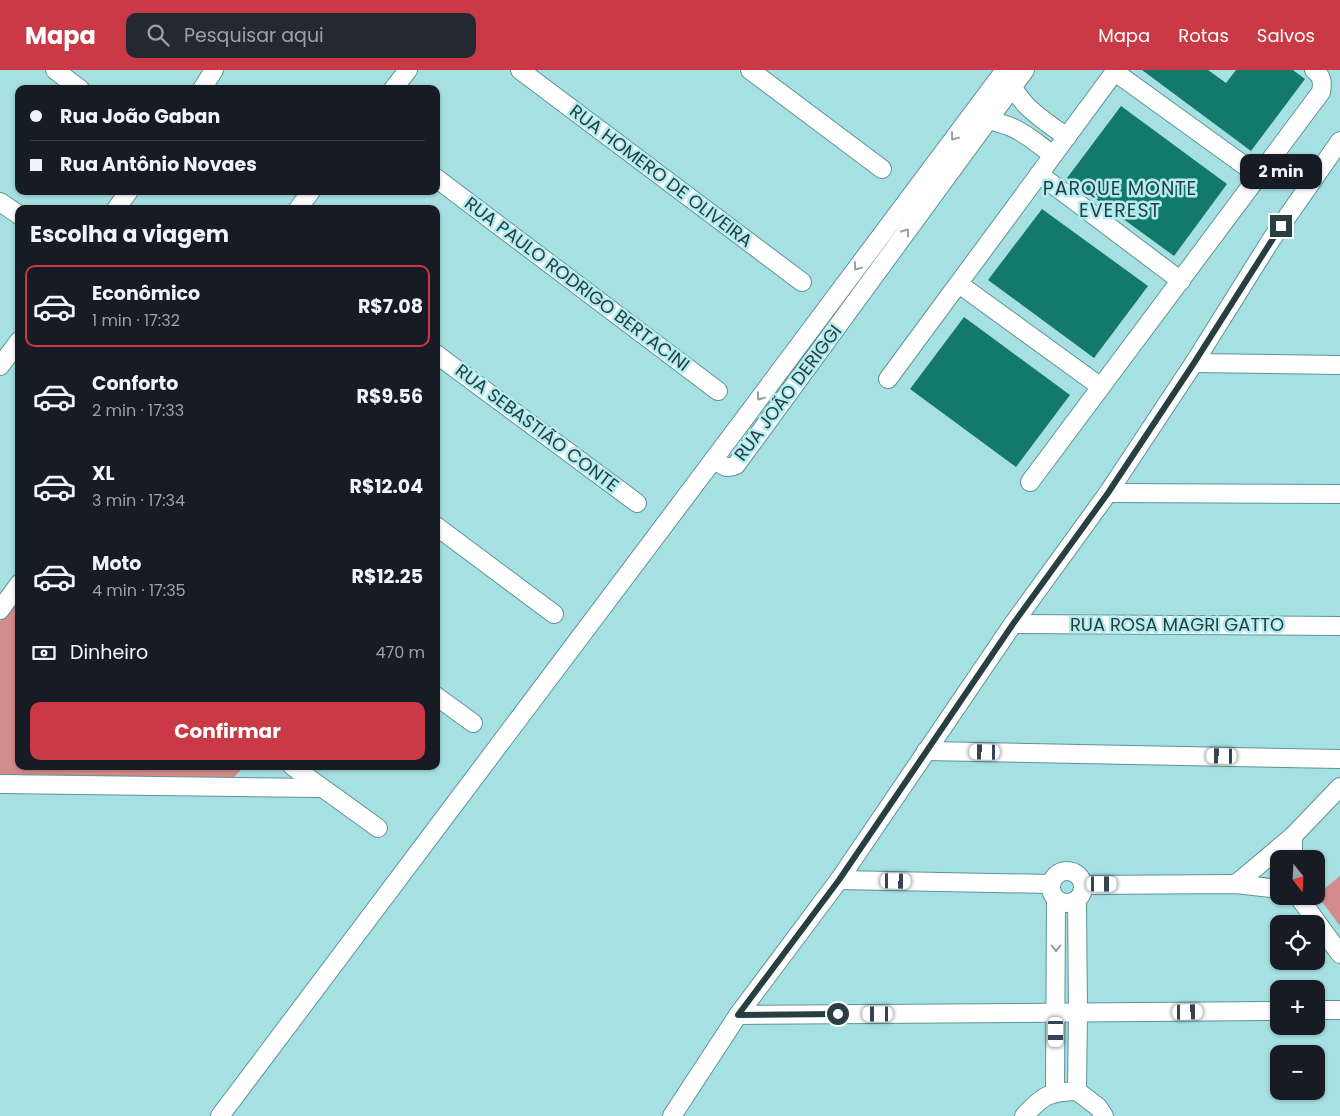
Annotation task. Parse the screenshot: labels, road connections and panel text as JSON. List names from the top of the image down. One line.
{"streets":{"street":["RUA HOMERO DE OLIVEIRA","RUA PAULO RODRIGO BERTACINI","RUA JOÃO DERIGGI","RUA SEBASTIÃO CONTE","RUA ROSA MAGRI GATTO"]},"districts":["PARQUE MONTE EVEREST"],"north":"bottom","page":{"header":"Mapa","search":"Pesquisar aqui","nav":["Mapa","Rotas","Salvos"],"banner":["Rua João Gaban","Rua Antônio Novaes"],"bubble":"2 min","heading":"Escolha a viagem","list":[{"name":"Econômico","note":"1 min · 17:32","value":"R$7.08"},{"name":"Conforto","note":"2 min · 17:33","value":"R$9.56"},{"name":"XL","note":"3 min · 17:34","value":"R$12.04"},{"name":"Moto","note":"4 min · 17:35","value":"R$12.25"}],"pay":["Dinheiro","470 m"],"buttons":"Confirmar","map_buttons":["+","−"]}}
